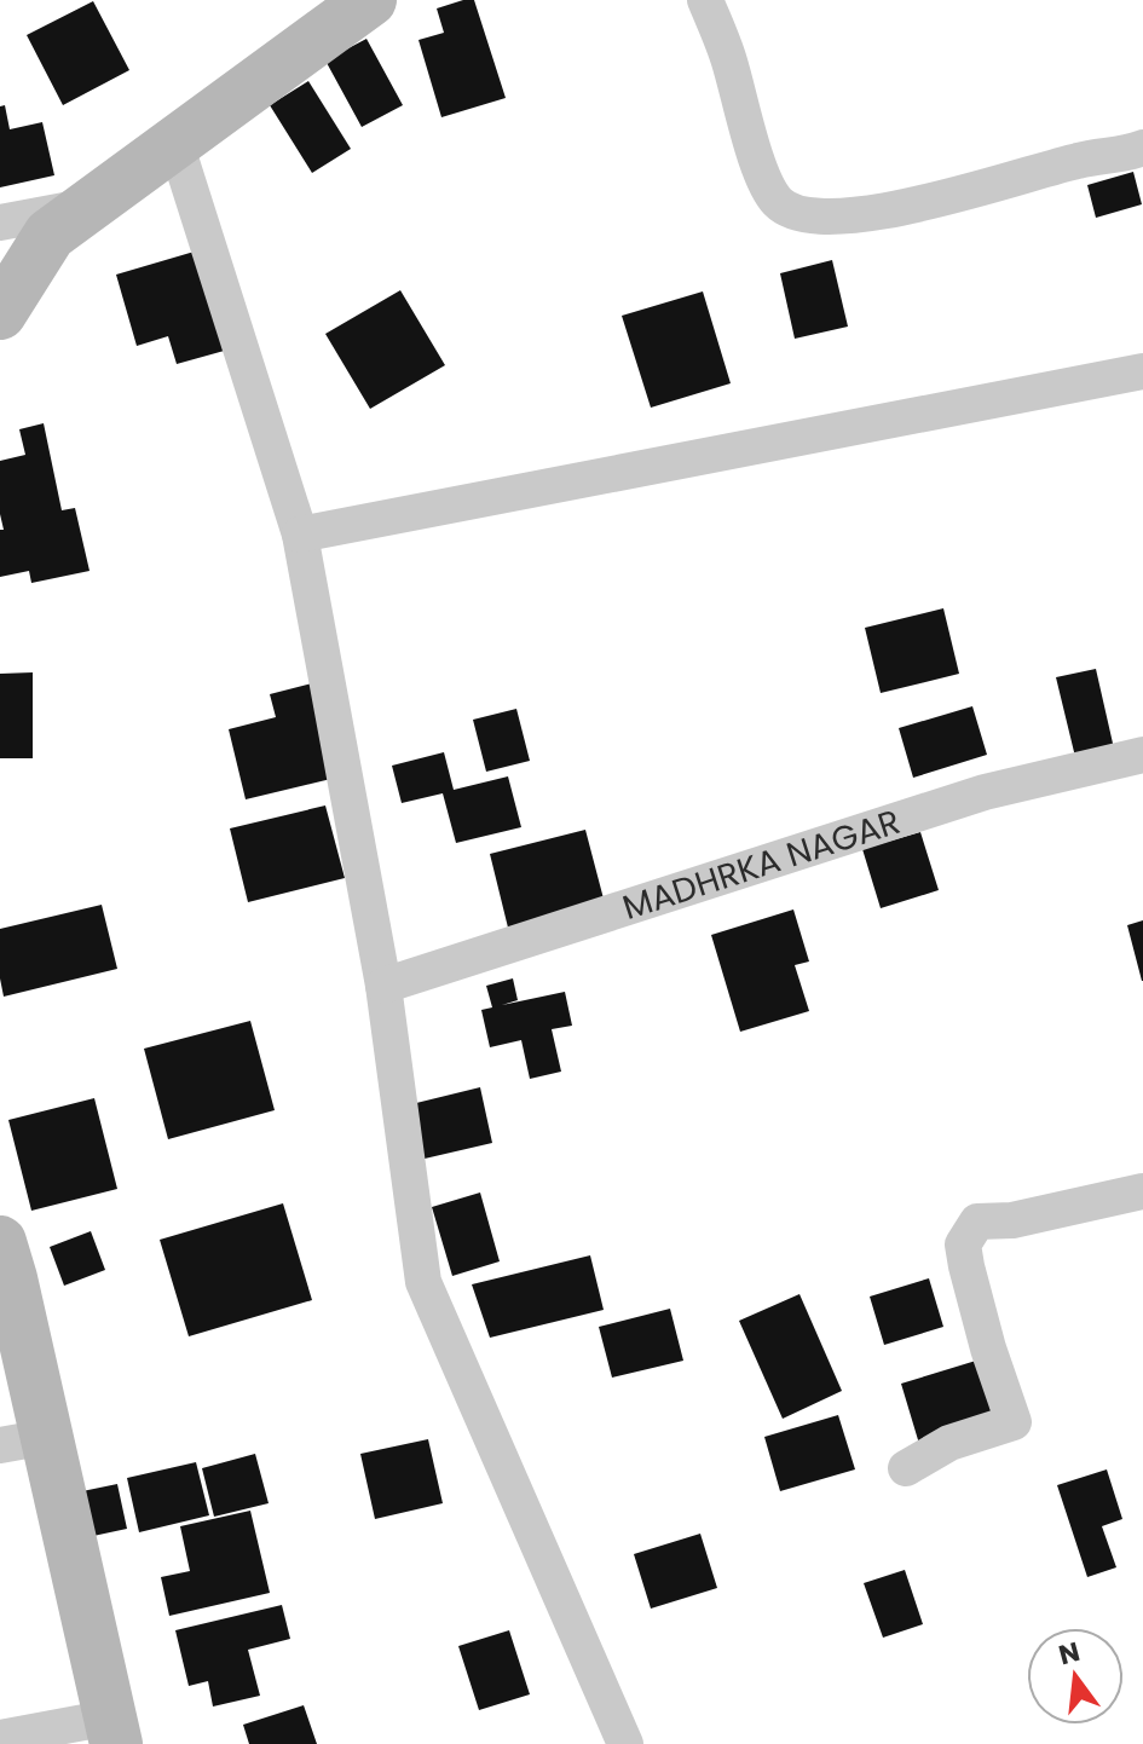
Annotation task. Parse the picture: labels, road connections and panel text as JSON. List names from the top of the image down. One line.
{"streets":{"street":["MADHRKA NAGAR"]},"north":"top"}
